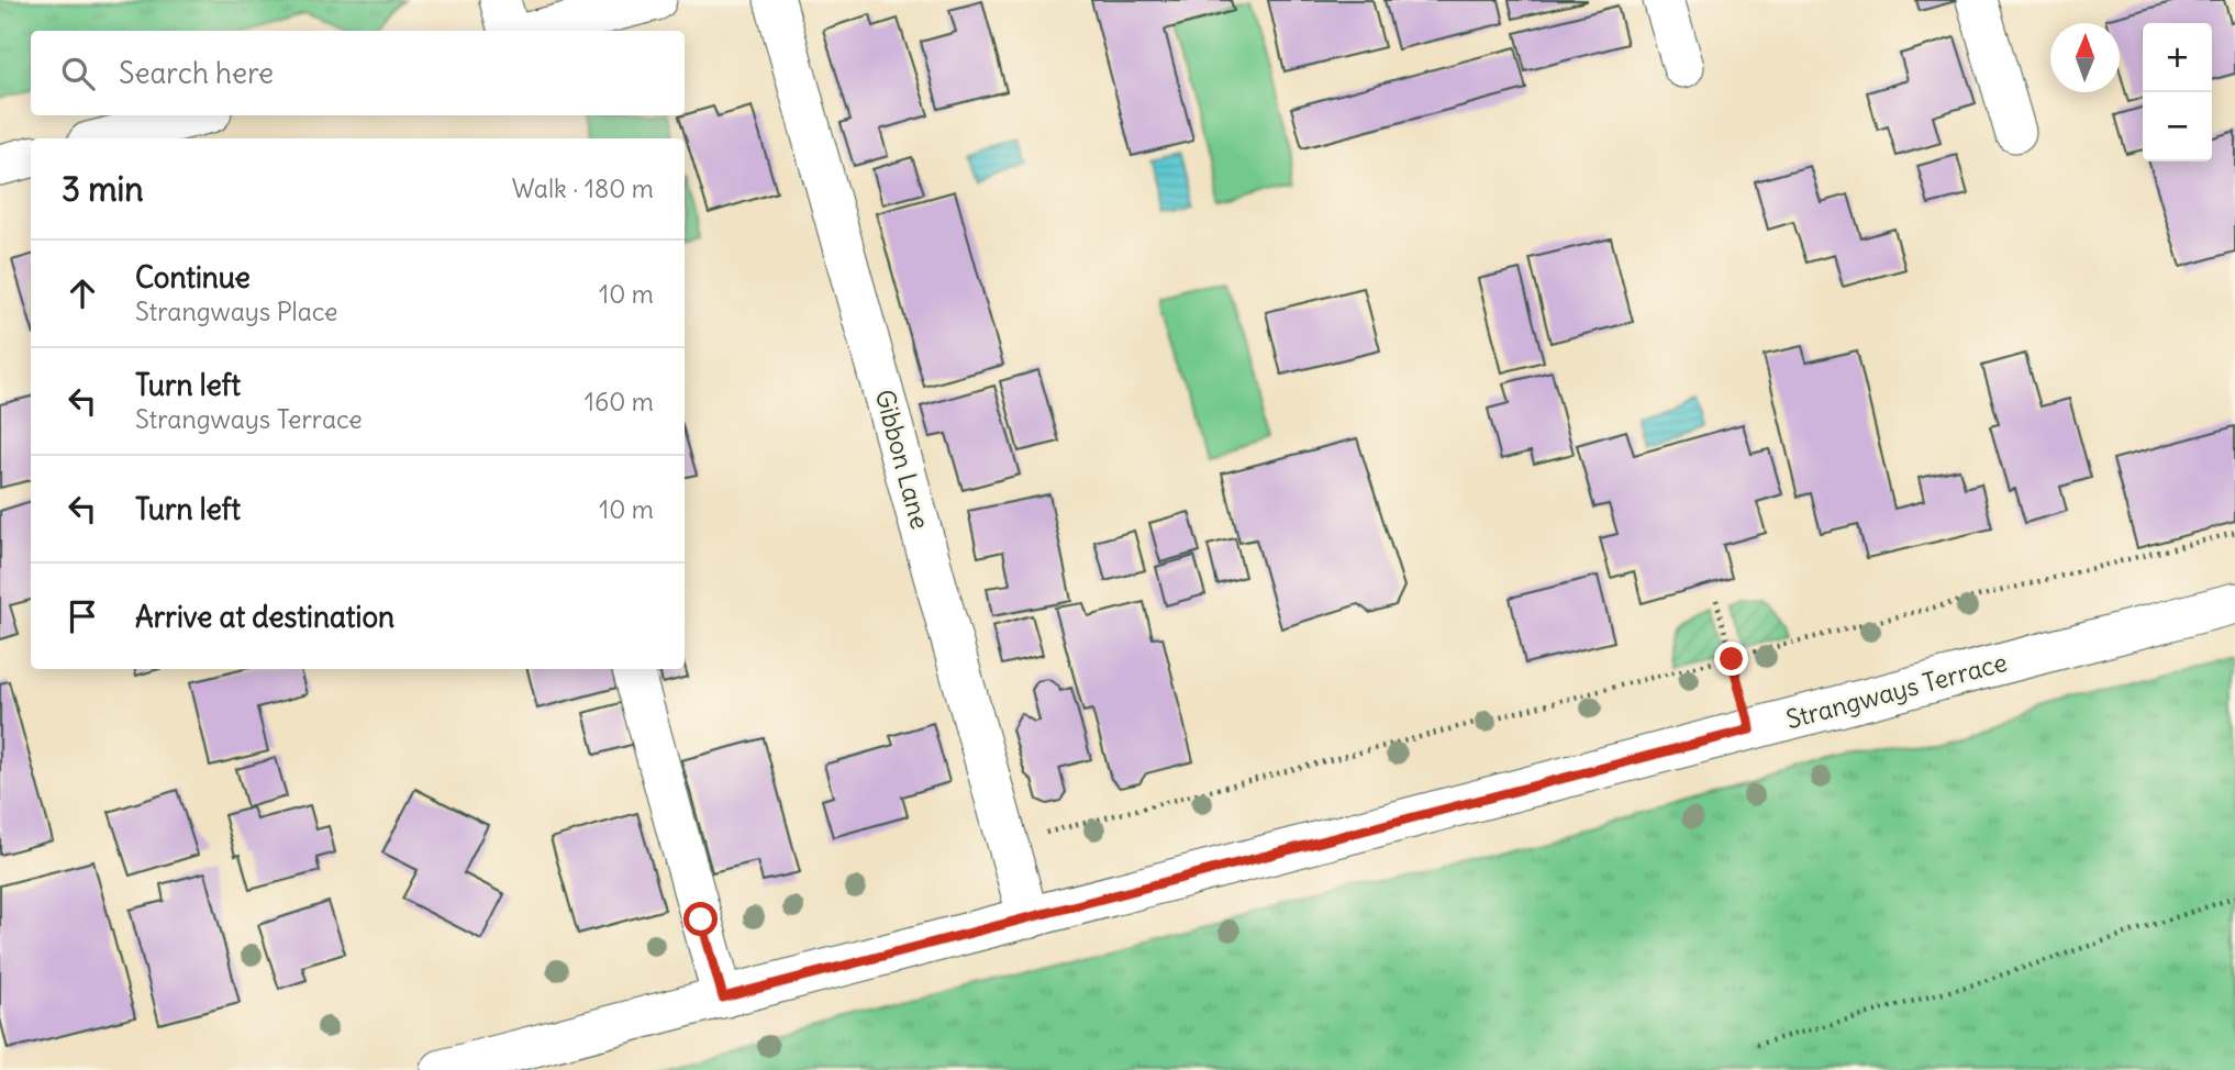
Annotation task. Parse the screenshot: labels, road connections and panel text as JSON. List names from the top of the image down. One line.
{"streets":{"street":["Gibbon Lane","Strangways Terrace"]},"crossings":[["Gibbon Lane","Strangways Terrace"]],"north":"top","page":{"map_buttons":["+","−"],"search":"Search here","heading":["3 min","Walk · 180 m"],"list":[["Continue","Strangways Place","10 m"],["Turn left","Strangways Terrace","160 m"],["Turn left","10 m"],"Arrive at destination"]}}
